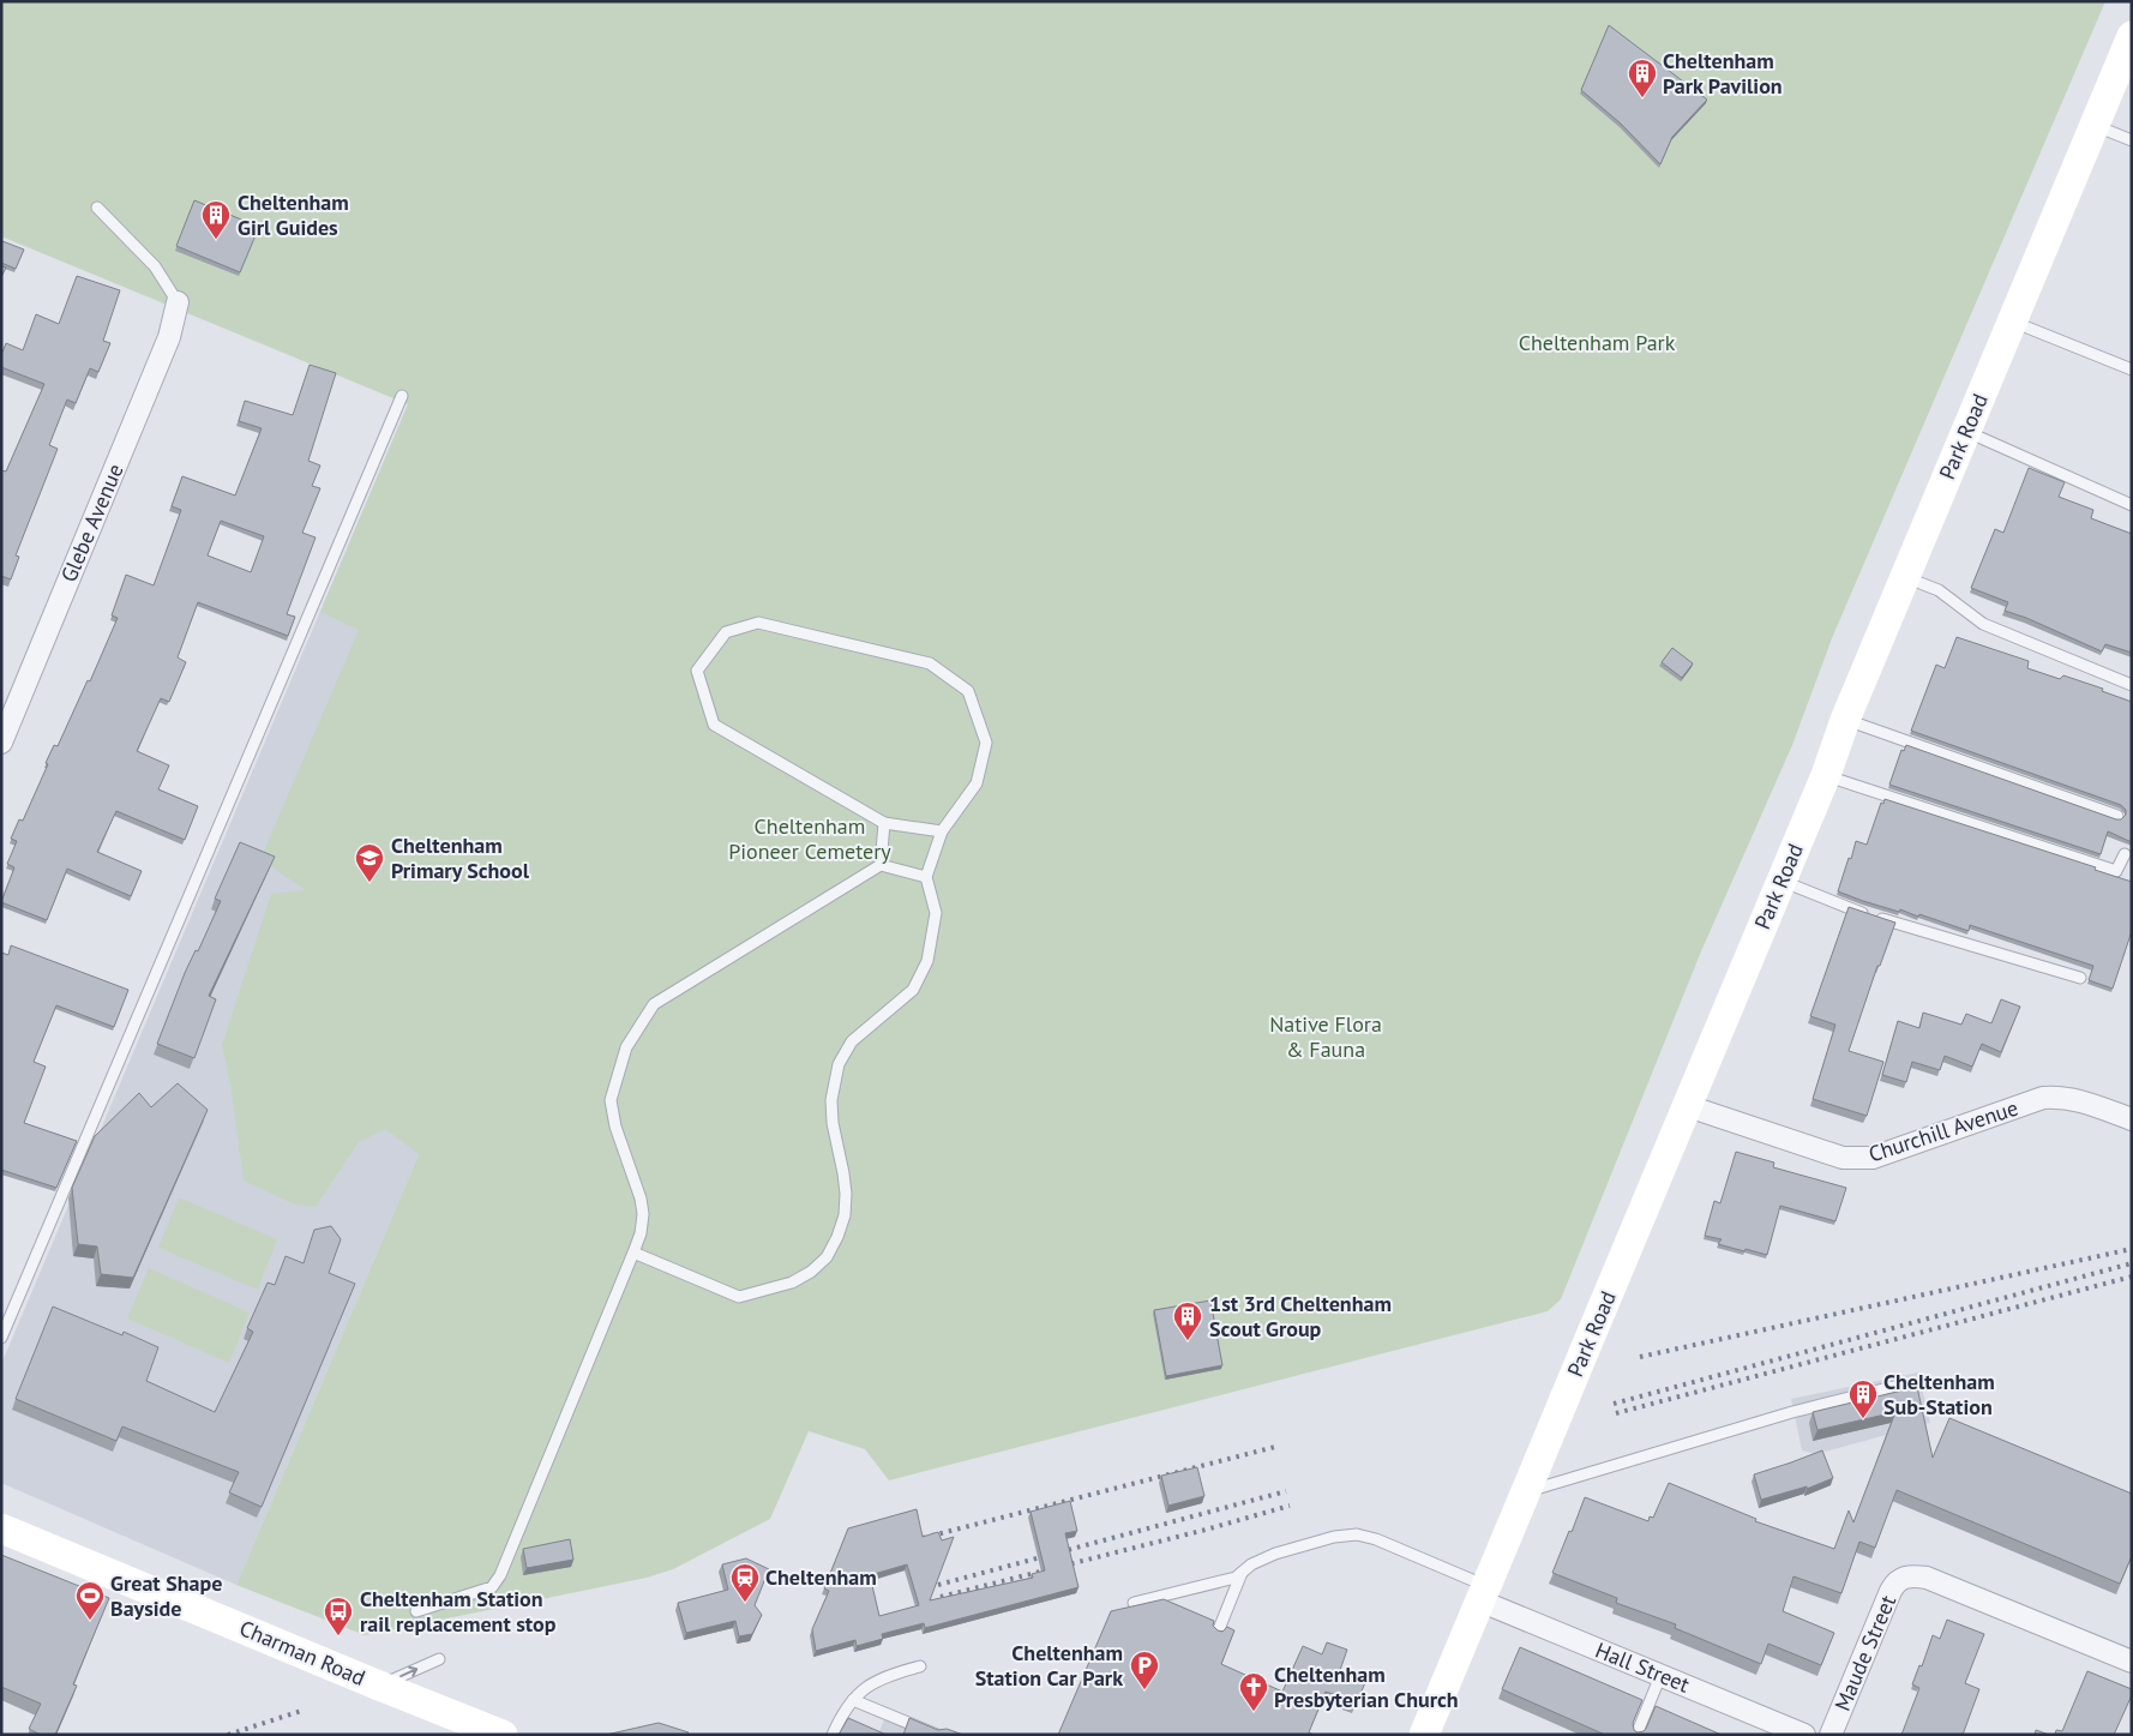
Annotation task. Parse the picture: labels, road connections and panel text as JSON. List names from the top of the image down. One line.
{"streets":{"street":["Park Road","Glebe Avenue","Churchill Avenue","Charman Road","Maude Street","Hall Street"]},"crossings":[["Park Road","Churchill Avenue"],["Park Road","Hall Street"]],"parks":["Cheltenham Park","Cheltenham Pioneer Cemetery","Native Flora & Fauna"],"places":{"building":["Cheltenham Park Pavilion","Cheltenham Girl Guides","1st 3rd Cheltenham Scout Group","Cheltenham Sub-Station"],"school or university":["Cheltenham Primary School"],"station":["Cheltenham"],"sports":["Great Shape Bayside"],"bus stop":["Cheltenham Station rail replacement stop"],"parking":["Cheltenham Station Car Park"],"church":["Cheltenham Presbyterian Church"]}}
